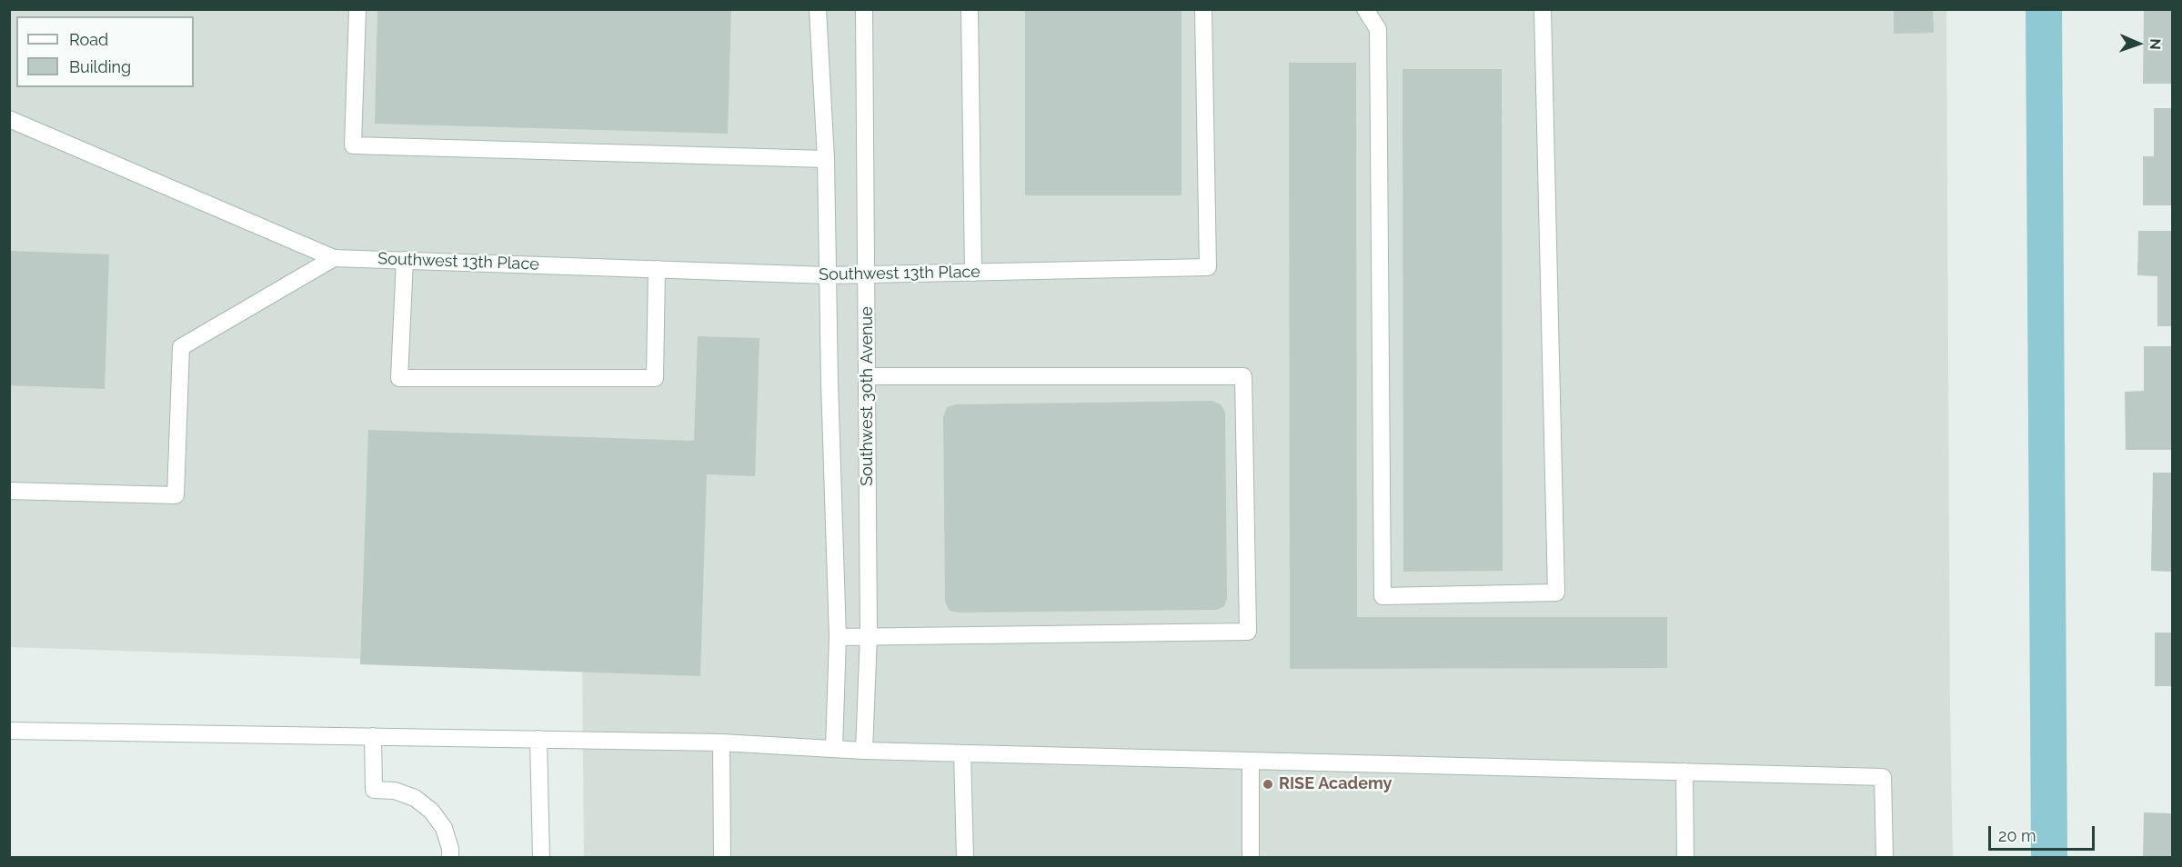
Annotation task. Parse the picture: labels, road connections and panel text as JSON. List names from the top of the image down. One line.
{"streets":{"street":["Southwest 13th Place","Southwest 30th Avenue"]},"crossings":[["Southwest 13th Place","Southwest 30th Avenue"]],"places":["RISE Academy"],"legend":["Road","Building"],"scale_bar":"20 m","north":"right"}
